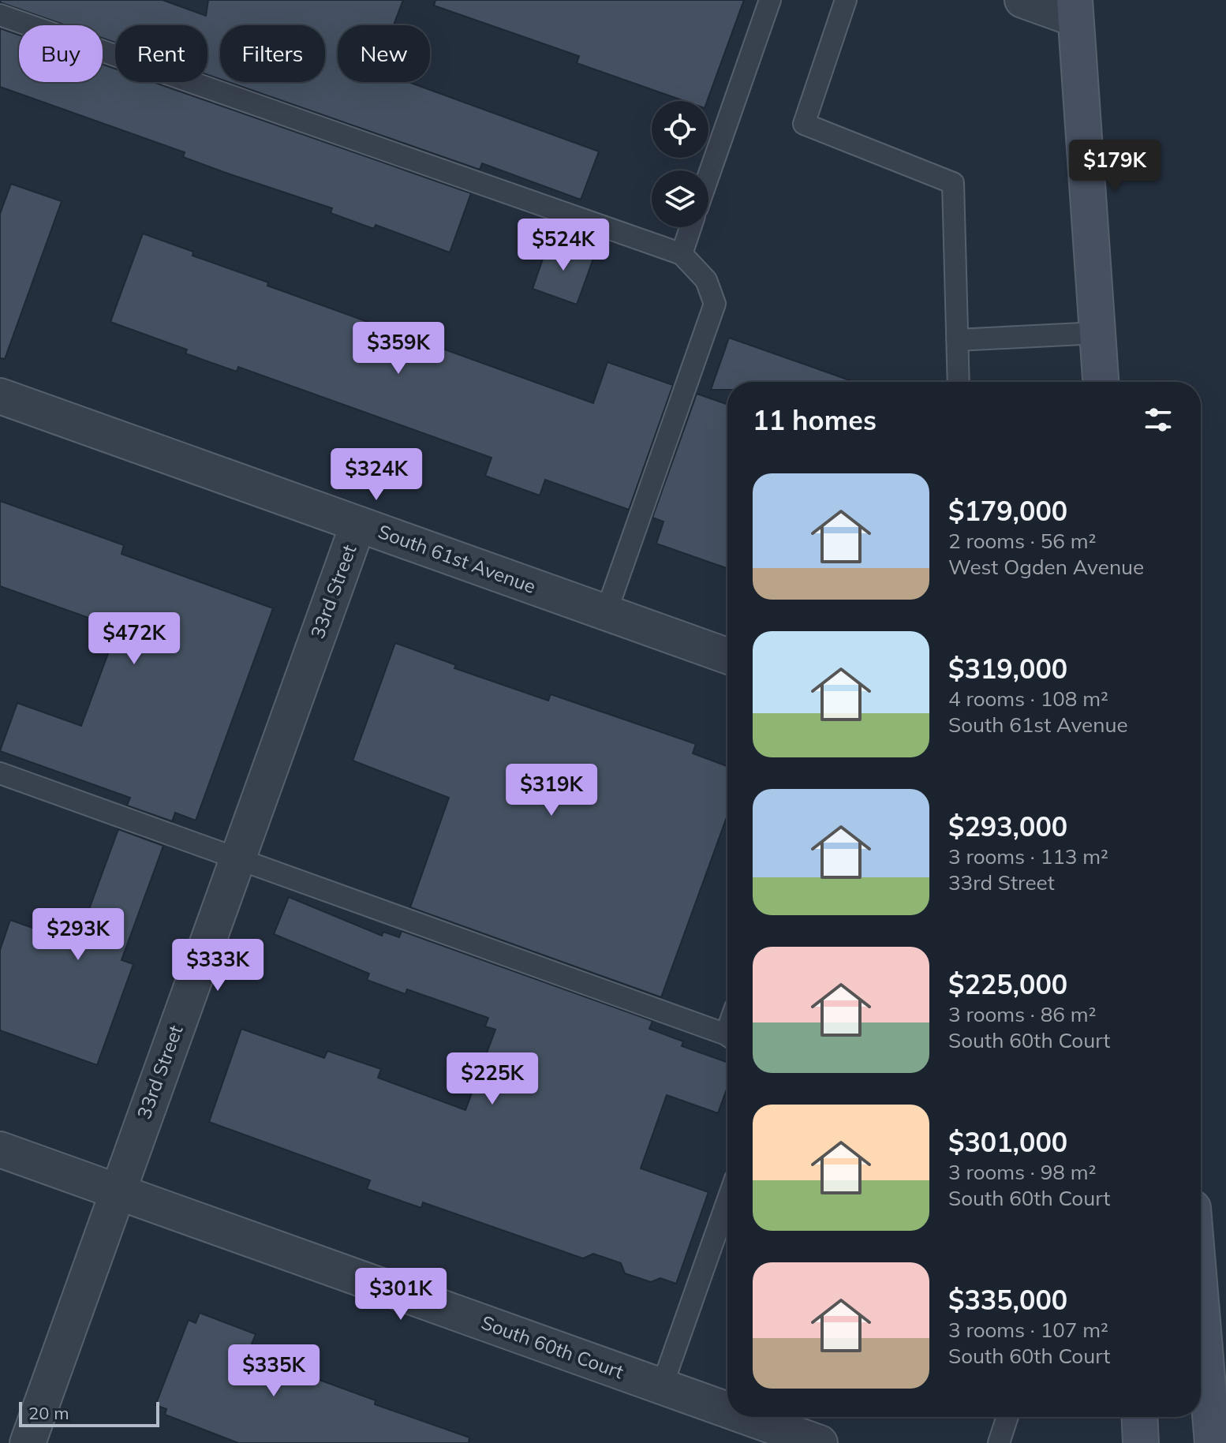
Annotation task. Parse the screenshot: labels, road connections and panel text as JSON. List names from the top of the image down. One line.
{"streets":{"street":["South 61st Avenue","33rd Street","South 60th Court"]},"crossings":[["South 61st Avenue","33rd Street"],["33rd Street","South 60th Court"]],"scale_bar":"20 m","page":{"chip":["Buy","Rent","Filters","New"],"price":["$179K","$524K","$359K","$324K","$472K","$319K","$293K","$333K","$225K","$301K","$335K"],"heading":"11 homes","list":[{"name":"$179,000","note":"2 rooms · 56 m² · West Ogden Avenue"},{"name":"$319,000","note":"4 rooms · 108 m² · South 61st Avenue"},{"name":"$293,000","note":"3 rooms · 113 m² · 33rd Street"},{"name":"$225,000","note":"3 rooms · 86 m² · South 60th Court"},{"name":"$301,000","note":"3 rooms · 98 m² · South 60th Court"},{"name":"$335,000","note":"3 rooms · 107 m² · South 60th Court"}],"scale":"20 m"}}
